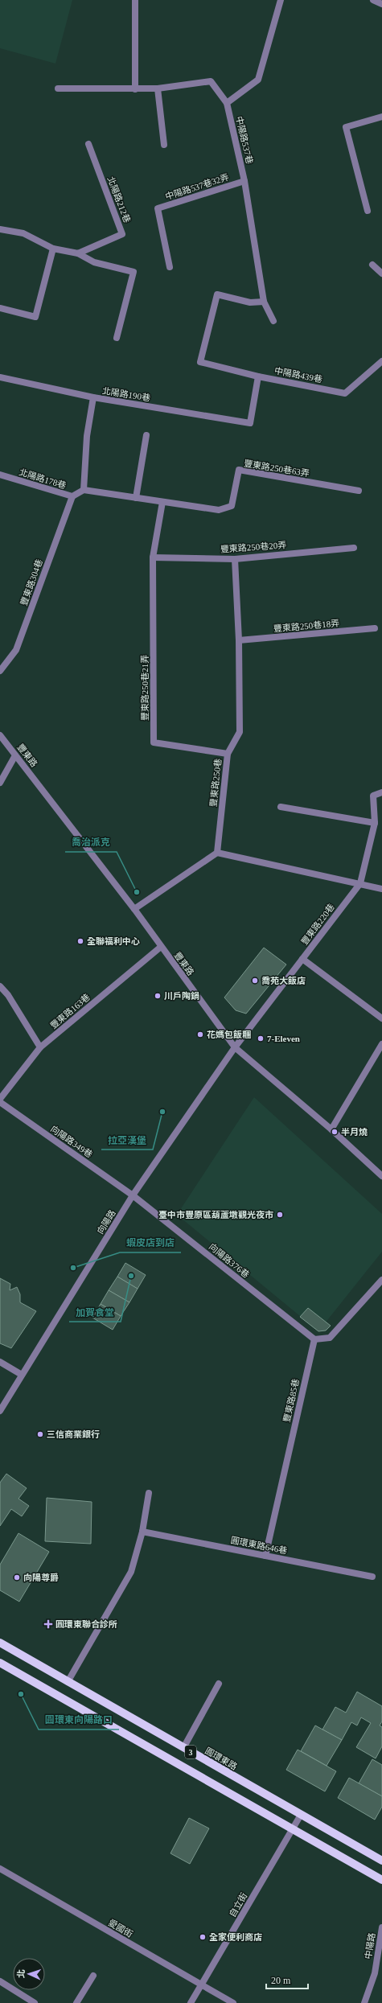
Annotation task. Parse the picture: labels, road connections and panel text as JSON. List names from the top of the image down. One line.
{"streets":{"main road":["3","圓環東路"],"street":["中陽路537巷","中陽路537巷32弄","北陽路212巷","中陽路439巷","北陽路190巷","豐東路250巷63弄","北陽路178巷","豐東路250巷20弄","豐東路304巷","豐東路250巷18弄","豐東路250巷21弄","豐東路","豐東路250巷","豐東路220巷","豐東路163巷","向陽路349巷","向陽路","向陽路376巷","豐東路85巷","圓環東路646巷","自立街","愛國街","中陽路"]},"crossings":[["中陽路537巷","中陽路537巷32弄"],["中陽路537巷","中陽路439巷"],["中陽路439巷","北陽路190巷"],["北陽路178巷","豐東路304巷"],["豐東路250巷20弄","豐東路250巷21弄"],["豐東路250巷20弄","豐東路250巷"],["豐東路250巷18弄","豐東路250巷"],["豐東路250巷21弄","豐東路250巷"],["豐東路","豐東路220巷"],["豐東路","豐東路163巷"],["豐東路","向陽路"],["豐東路220巷","向陽路"],["向陽路349巷","向陽路"],["向陽路349巷","向陽路376巷"],["向陽路","向陽路376巷"],["向陽路376巷","豐東路85巷"],["豐東路85巷","圓環東路646巷"],["3","自立街"],["圓環東路","自立街"],["自立街","愛國街"]],"places":{"other":["喬治派克","全聯福利中心","喬苑大飯店","川戶陶鍋","花媽包飯糰","7-Eleven","拉亞漢堡","半月燒","臺中市豐原區葫蘆墩觀光夜市","蝦皮店到店","加賀食堂","三信商業銀行","向陽尊爵","圓環東向陽路口","全家便利商店"],"health":["圓環東聯合診所"]},"scale_bar":"20 m","north":"left"}
